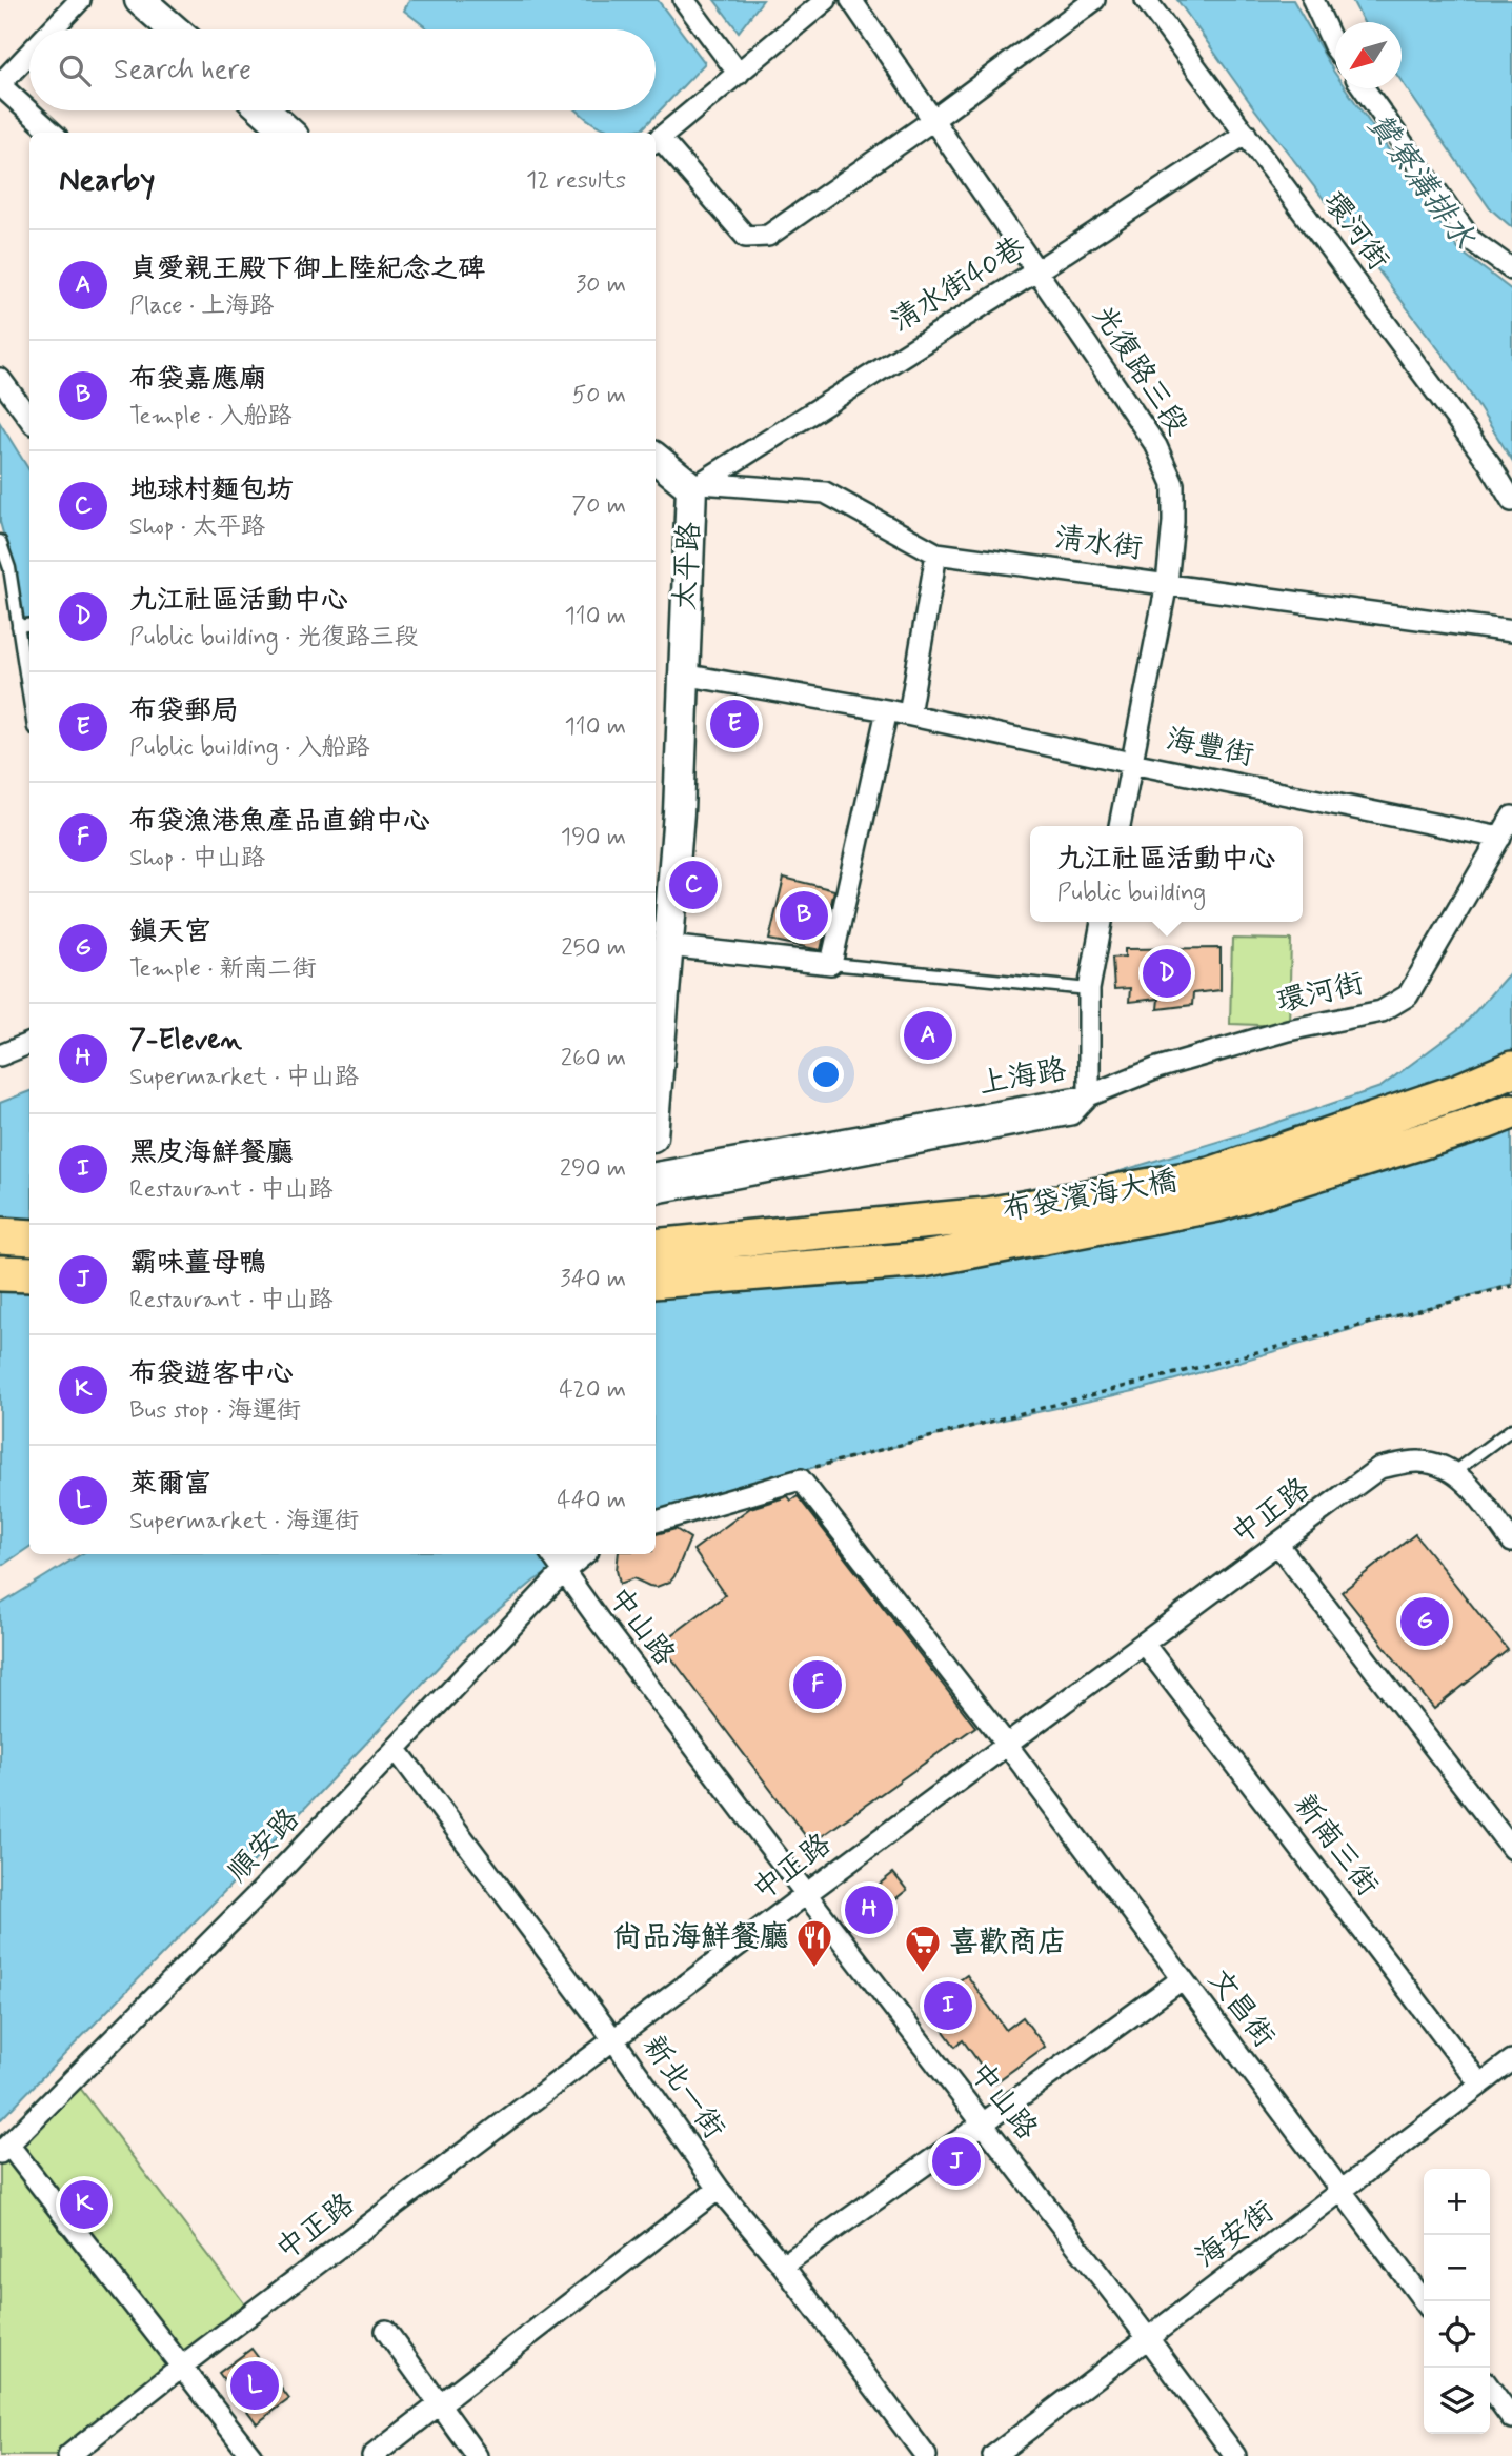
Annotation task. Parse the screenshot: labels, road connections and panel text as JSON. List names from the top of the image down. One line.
{"streets":{"highway":["布袋濱海大橋"],"main road":["太平路"],"street":["環河街","清水街40巷","光復路三段","清水街","海豐街","上海路","中正路","中山路","順安路","新南三街","文昌街","新北一街","海安街"]},"crossings":[["環河街","清水街40巷"],["環河街","海豐街"],["環河街","上海路"],["清水街40巷","光復路三段"],["清水街40巷","清水街"],["清水街40巷","太平路"],["光復路三段","清水街"],["光復路三段","海豐街"],["清水街","太平路"],["太平路","海豐街"],["中正路","中山路"],["中正路","新南三街"],["中正路","文昌街"],["中正路","新北一街"],["中山路","順安路"],["中山路","海安街"],["順安路","新北一街"],["新南三街","海安街"],["文昌街","海安街"]],"water":["贊寮溝排水"],"places":{"restaurant":["尚品海鮮餐廳"],"supermarket":["喜歡商店"]},"north":"bottom left","page":{"search":"Search here","heading":["Nearby","12 results"],"list":[{"mark":"A","name":"貞愛親王殿下御上陸紀念之碑","note":"Place · 上海路","value":"30 m"},{"mark":"B","name":"布袋嘉應廟","note":"Temple · 入船路","value":"50 m"},{"mark":"C","name":"地球村麵包坊","note":"Shop · 太平路","value":"70 m"},{"mark":"D","name":"九江社區活動中心","note":"Public building · 光復路三段","value":"110 m"},{"mark":"E","name":"布袋郵局","note":"Public building · 入船路","value":"110 m"},{"mark":"F","name":"布袋漁港魚產品直銷中心","note":"Shop · 中山路","value":"190 m"},{"mark":"G","name":"鎮天宮","note":"Temple · 新南二街","value":"250 m"},{"mark":"H","name":"7-Eleven","note":"Supermarket · 中山路","value":"260 m"},{"mark":"I","name":"黑皮海鮮餐廳","note":"Restaurant · 中山路","value":"290 m"},{"mark":"J","name":"霸味薑母鴨","note":"Restaurant · 中山路","value":"340 m"},{"mark":"K","name":"布袋遊客中心","note":"Bus stop · 海運街","value":"420 m"},{"mark":"L","name":"萊爾富","note":"Supermarket · 海運街","value":"440 m"}],"pins":["E","C","B","D","A","G","F","H","I","J","K","L"],"popup":["九江社區活動中心","Public building"],"map_buttons":["+","−"]}}
